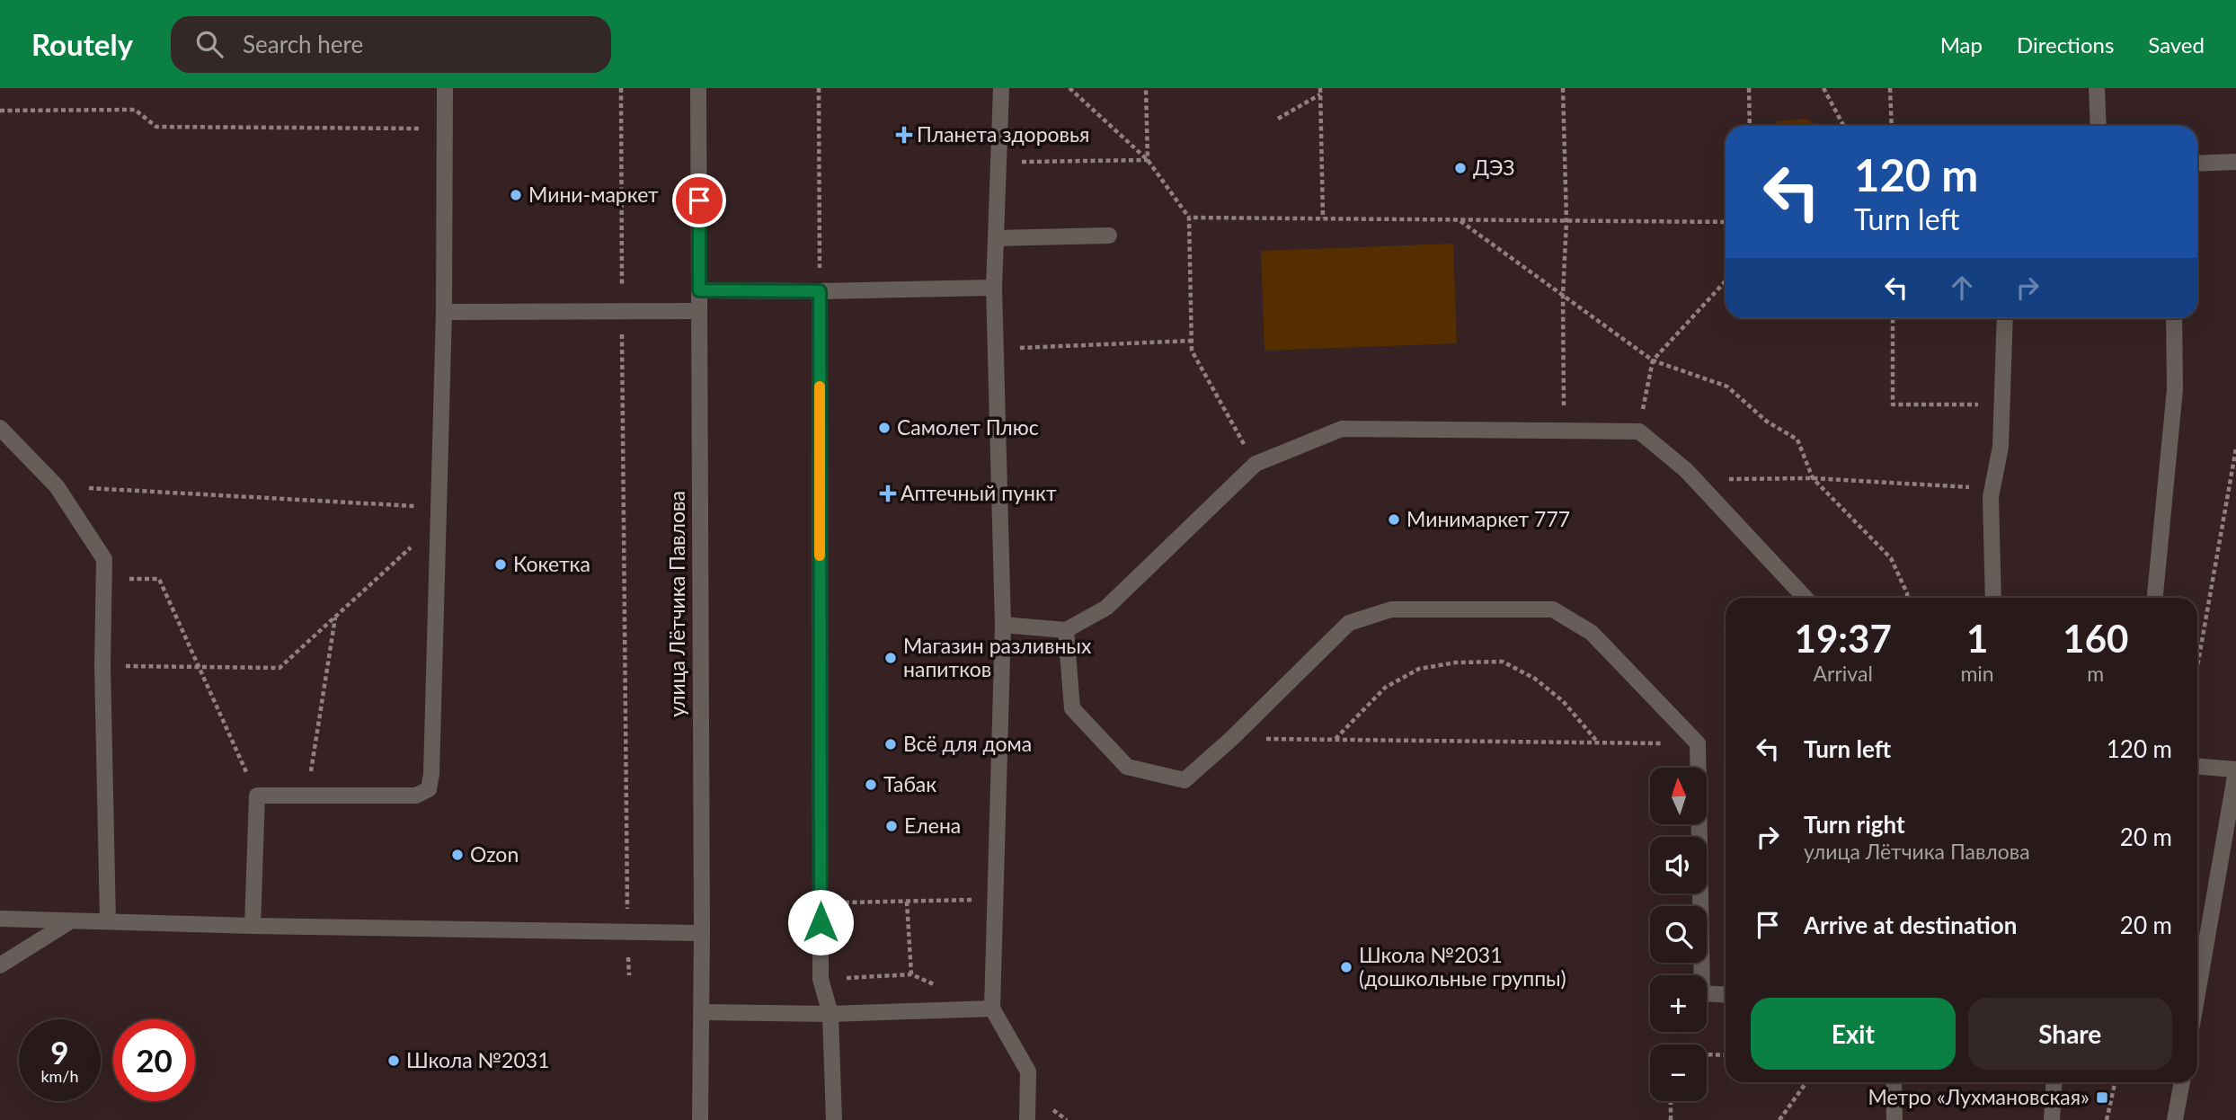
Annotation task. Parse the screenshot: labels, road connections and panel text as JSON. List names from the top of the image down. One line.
{"streets":{"street":["улица Лётчика Павлова"]},"places":{"health":["Планета здоровья","Аптечный пункт"],"other":["ДЭЗ","Мини-маркет","Самолет Плюс","Минимаркет 777","Кокетка","Магазин разливных напитков","Всё для дома","Табак","Елена","Ozon","Школа №2031 (дошкольные группы)","Школа №2031"],"transit":["Метро «Лухмановская»"]},"north":"top","page":{"header":"Routely","search":"Search here","nav":["Map","Directions","Saved"],"turn":["120 m","Turn left"],"eta":["19:37","Arrival","1","min","160","m"],"list":[{"name":"Turn left","value":"120 m"},{"name":"Turn right","note":"улица Лётчика Павлова","value":"20 m"},{"name":"Arrive at destination","value":"20 m"}],"map_buttons":["+","−"],"buttons":["Exit","Share"],"speed":"9 km/h","limit":"20"}}
